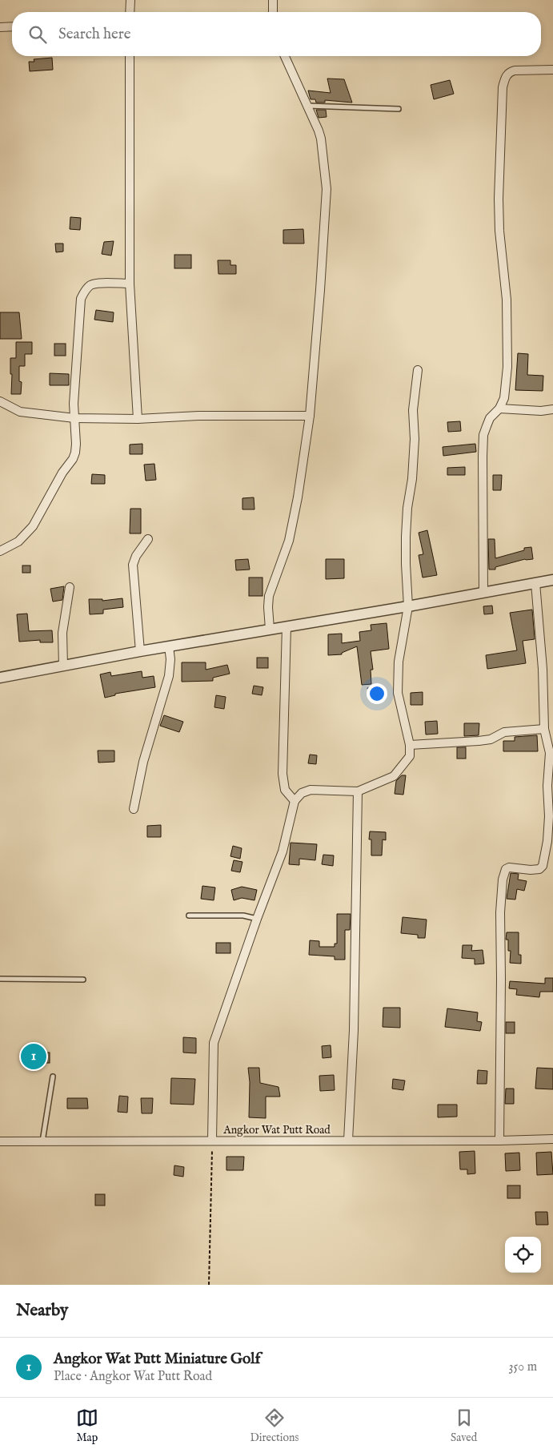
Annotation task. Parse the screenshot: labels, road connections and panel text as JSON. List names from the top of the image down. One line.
{"streets":{"street":["Angkor Wat Putt Road"]},"page":{"search":"Search here","pins":"1","heading":"Nearby","list":[{"mark":"1","name":"Angkor Wat Putt Miniature Golf","note":"Place · Angkor Wat Putt Road","value":"350 m"}],"nav":["Map","Directions","Saved"]}}
